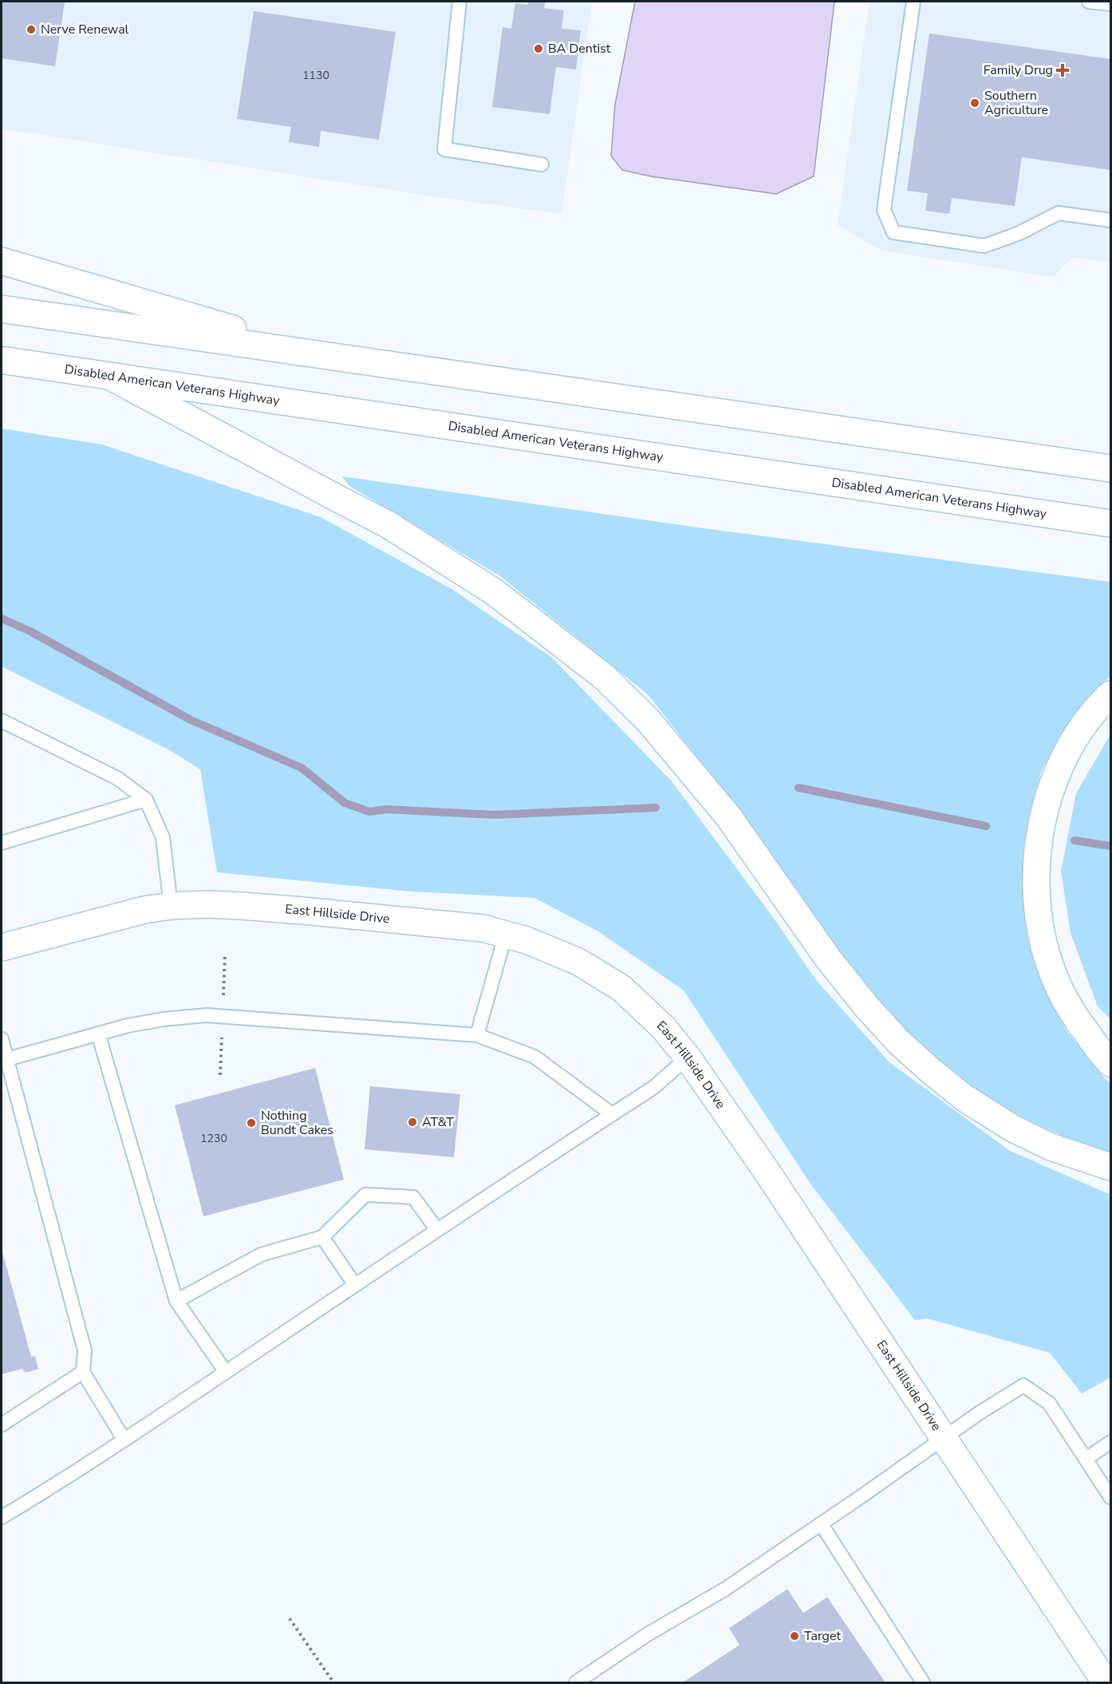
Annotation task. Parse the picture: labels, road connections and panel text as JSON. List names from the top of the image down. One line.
{"streets":{"main road":["Disabled American Veterans Highway","East Hillside Drive"]},"places":{"other":["Nerve Renewal","BA Dentist","Southern Agriculture","AT&T","Nothing Bundt Cakes","Target"],"health":["Family Drug"]},"house_numbers":["1130","1230"]}
